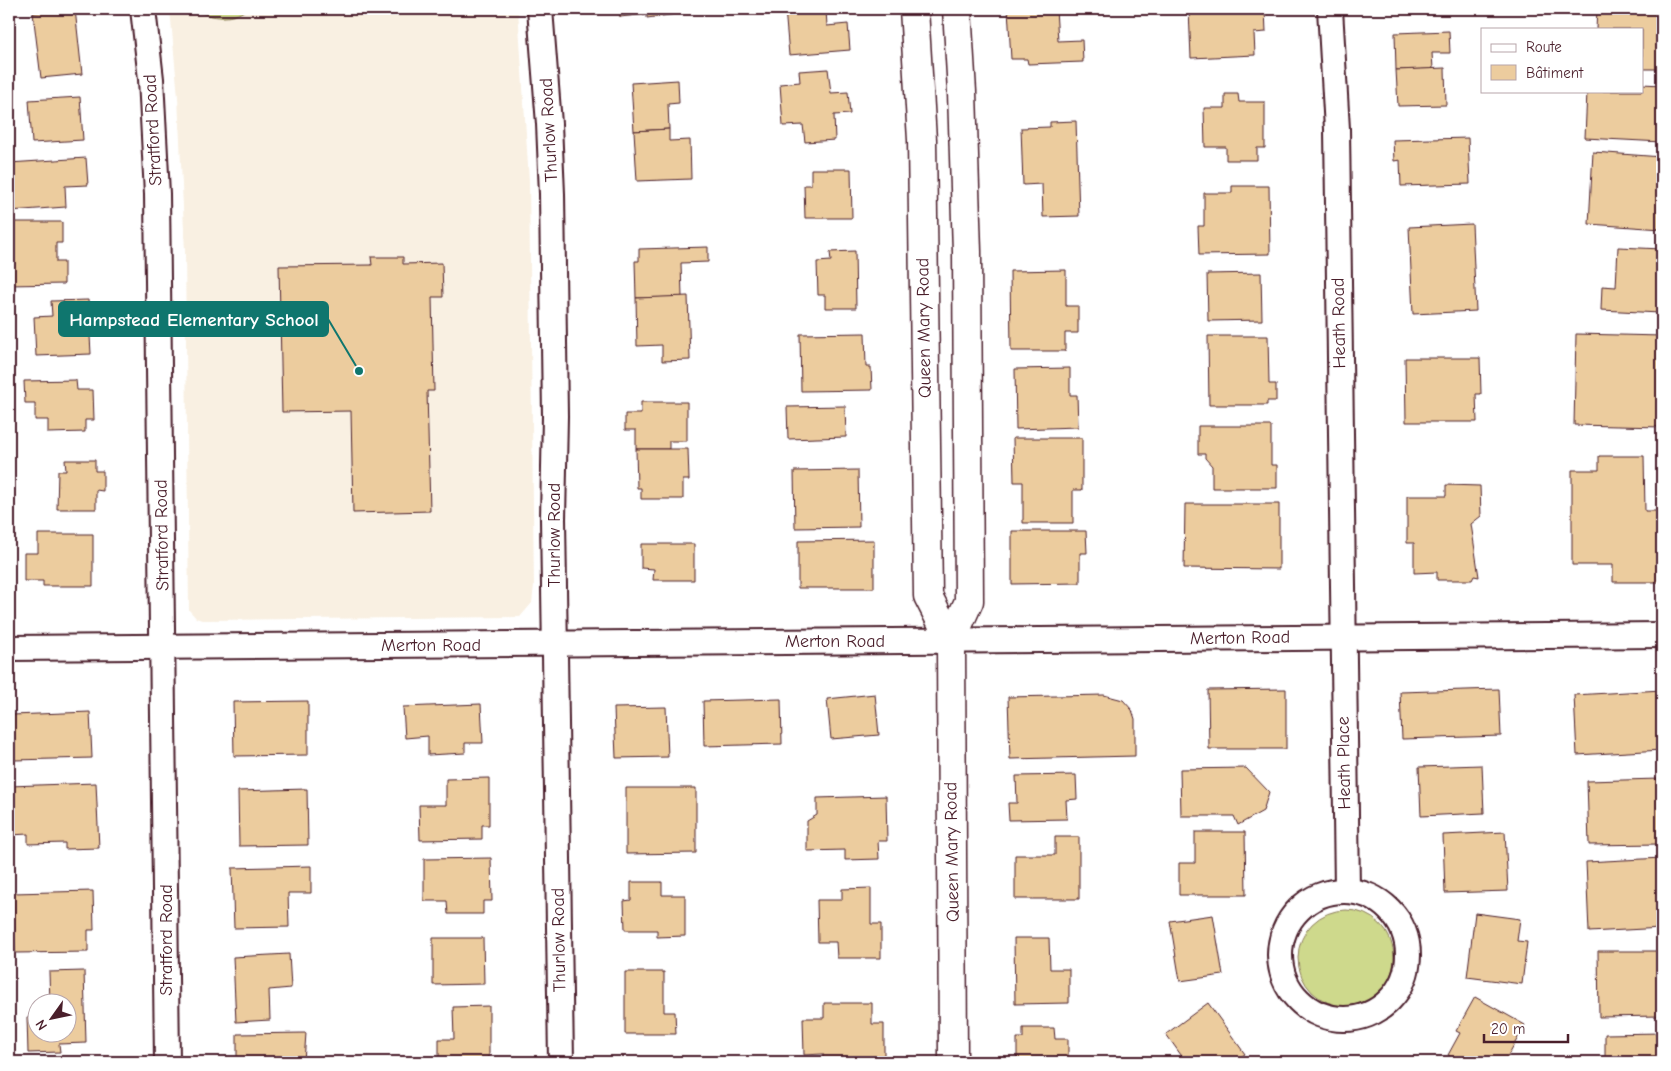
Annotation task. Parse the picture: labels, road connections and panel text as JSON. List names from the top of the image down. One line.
{"streets":{"street":["Stratford Road","Thurlow Road","Heath Road","Queen Mary Road","Merton Road","Heath Place"]},"crossings":[["Stratford Road","Merton Road"],["Thurlow Road","Merton Road"],["Heath Road","Merton Road"],["Heath Road","Heath Place"],["Queen Mary Road","Merton Road"],["Merton Road","Heath Place"]],"places":["Hampstead Elementary School"],"legend":["Route","Bâtiment"],"scale_bar":"20 m","north":"bottom left"}
